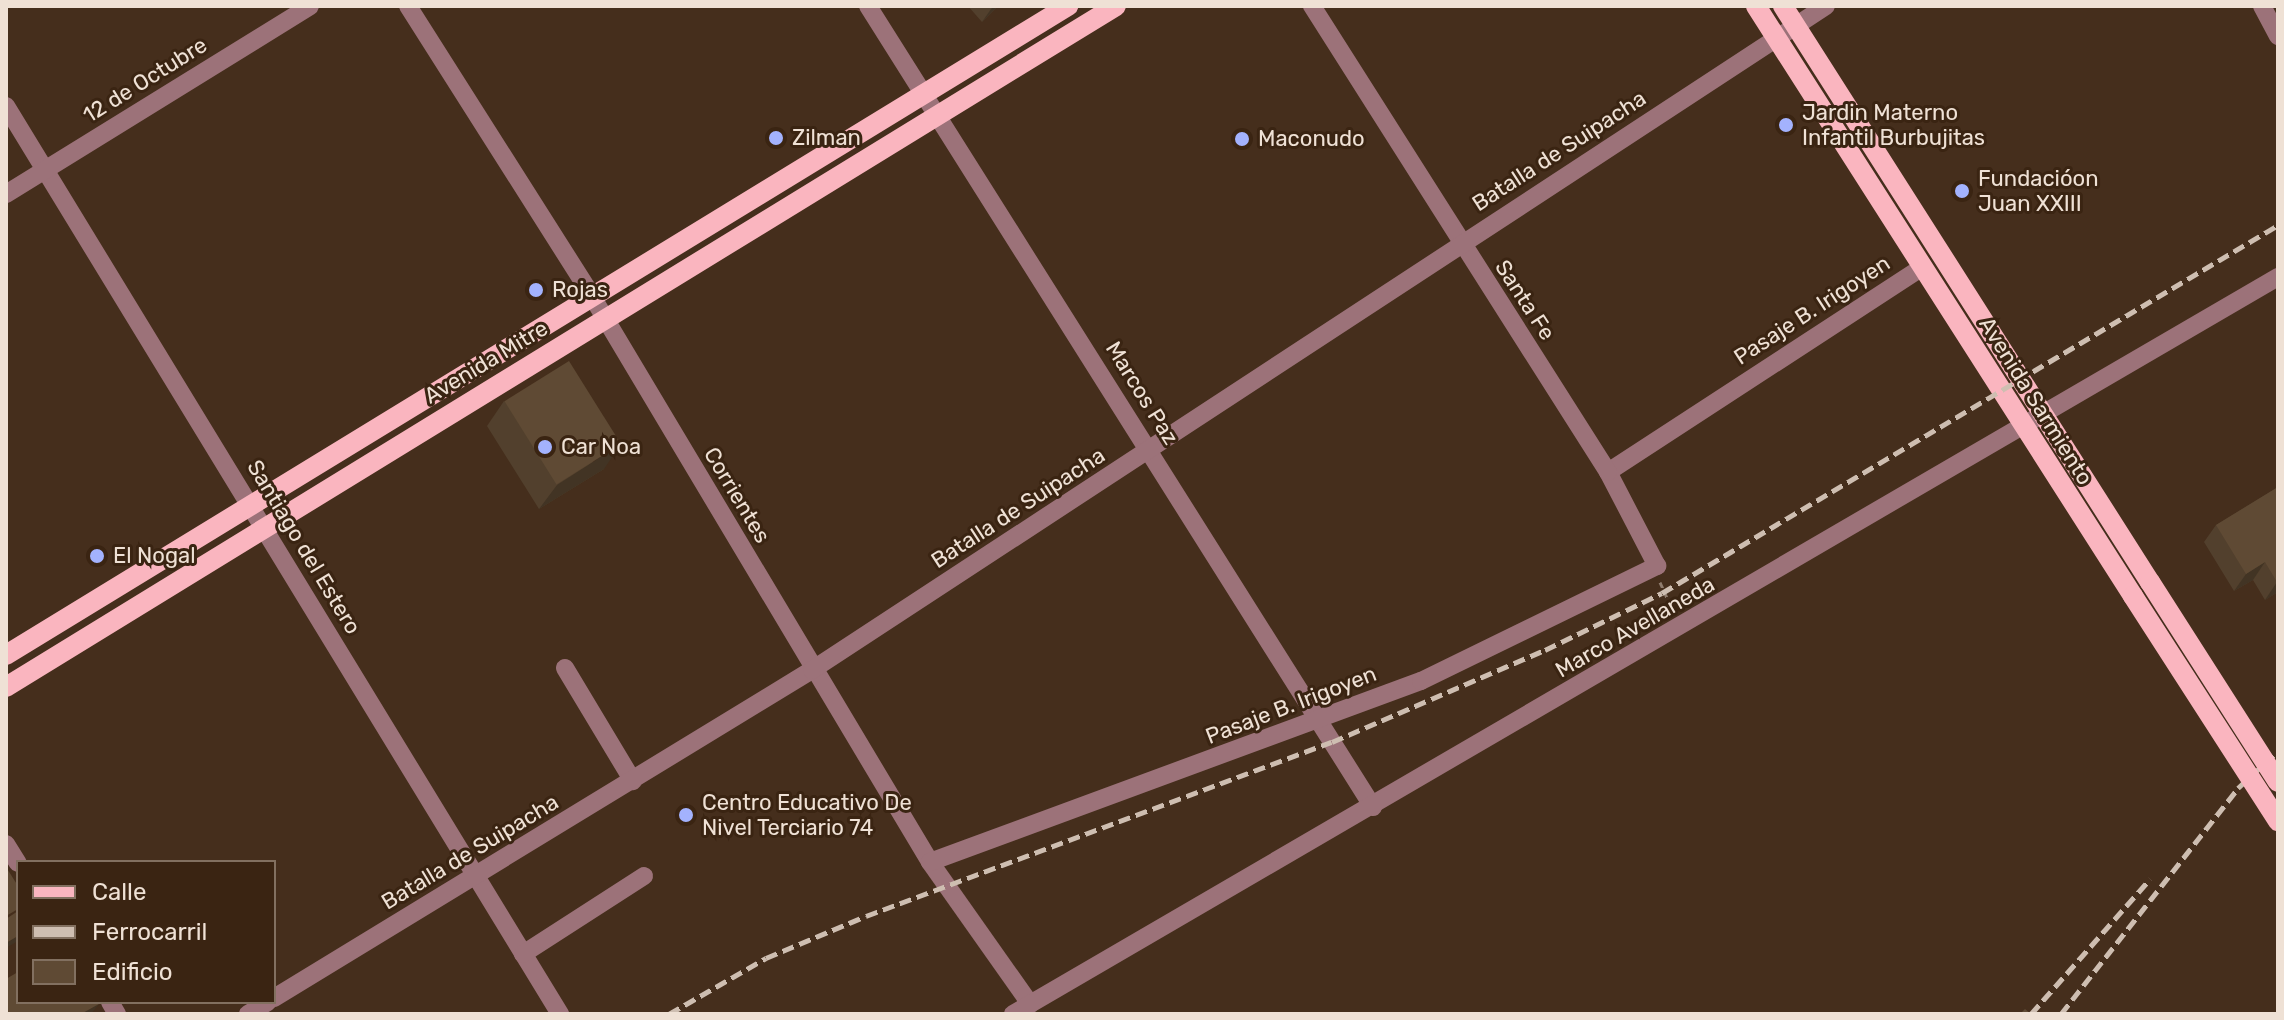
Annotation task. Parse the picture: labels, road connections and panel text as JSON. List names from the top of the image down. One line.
{"streets":{"main road":["Avenida Mitre","Avenida Sarmiento"],"street":["12 de Octubre","Batalla de Suipacha","Santa Fe","Pasaje B. Irigoyen","Marcos Paz","Corrientes","Santiago del Estero","Marco Avellaneda"]},"crossings":[["12 de Octubre","Santiago del Estero"],["Batalla de Suipacha","Santa Fe"],["Batalla de Suipacha","Marcos Paz"],["Batalla de Suipacha","Avenida Sarmiento"],["Batalla de Suipacha","Corrientes"],["Batalla de Suipacha","Santiago del Estero"],["Santa Fe","Pasaje B. Irigoyen"],["Pasaje B. Irigoyen","Marcos Paz"],["Pasaje B. Irigoyen","Avenida Sarmiento"],["Pasaje B. Irigoyen","Corrientes"],["Avenida Mitre","Marcos Paz"],["Avenida Mitre","Corrientes"],["Avenida Mitre","Santiago del Estero"],["Marcos Paz","Marco Avellaneda"],["Avenida Sarmiento","Marco Avellaneda"],["Corrientes","Marco Avellaneda"]],"places":["Jardin Materno Infantil Burbujitas","Zilman","Maconudo","Fundacióon Juan XXIII","Rojas","Car Noa","El Nogal","Centro Educativo De Nivel Terciario 74"],"legend":["Calle","Ferrocarril","Edificio"]}
